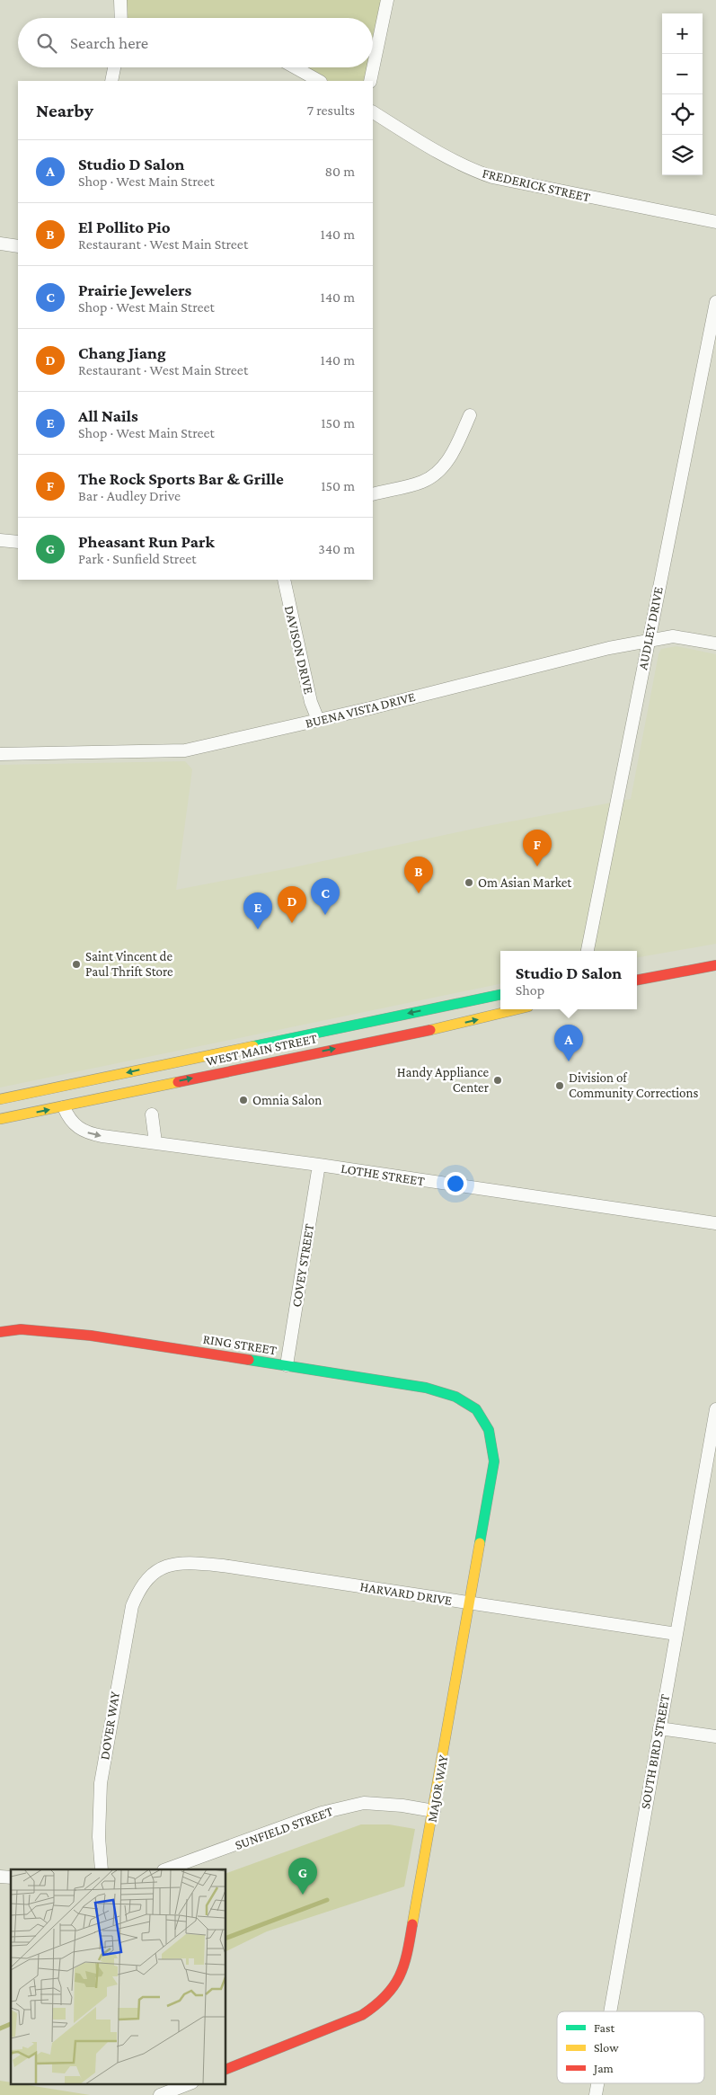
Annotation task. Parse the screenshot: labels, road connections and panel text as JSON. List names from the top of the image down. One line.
{"streets":{"street":["FREDERICK STREET","AUDLEY DRIVE","DAVISON DRIVE","BUENA VISTA DRIVE","WEST MAIN STREET","LOTHE STREET","COVEY STREET","RING STREET","HARVARD DRIVE","DOVER WAY","SOUTH BIRD STREET","MAJOR WAY","SUNFIELD STREET"]},"crossings":[["AUDLEY DRIVE","BUENA VISTA DRIVE"],["DAVISON DRIVE","BUENA VISTA DRIVE"],["WEST MAIN STREET","LOTHE STREET"],["LOTHE STREET","COVEY STREET"],["COVEY STREET","RING STREET"],["RING STREET","MAJOR WAY"],["HARVARD DRIVE","DOVER WAY"],["HARVARD DRIVE","SOUTH BIRD STREET"],["HARVARD DRIVE","MAJOR WAY"],["MAJOR WAY","SUNFIELD STREET"]],"places":["Om Asian Market","Saint Vincent de Paul Thrift Store","Handy Appliance Center","Division of Community Corrections","Omnia Salon"],"legend":["Fast","Slow","Jam"],"page":{"map_buttons":["+","−"],"search":"Search here","heading":["Nearby","7 results"],"list":[{"mark":"A","name":"Studio D Salon","note":"Shop · West Main Street","value":"80 m"},{"mark":"B","name":"El Pollito Pio","note":"Restaurant · West Main Street","value":"140 m"},{"mark":"C","name":"Prairie Jewelers","note":"Shop · West Main Street","value":"140 m"},{"mark":"D","name":"Chang Jiang","note":"Restaurant · West Main Street","value":"140 m"},{"mark":"E","name":"All Nails","note":"Shop · West Main Street","value":"150 m"},{"mark":"F","name":"The Rock Sports Bar & Grille","note":"Bar · Audley Drive","value":"150 m"},{"mark":"G","name":"Pheasant Run Park","note":"Park · Sunfield Street","value":"340 m"}],"pins":["F","B","C","D","E","A","G"],"popup":["Studio D Salon","Shop"]}}
